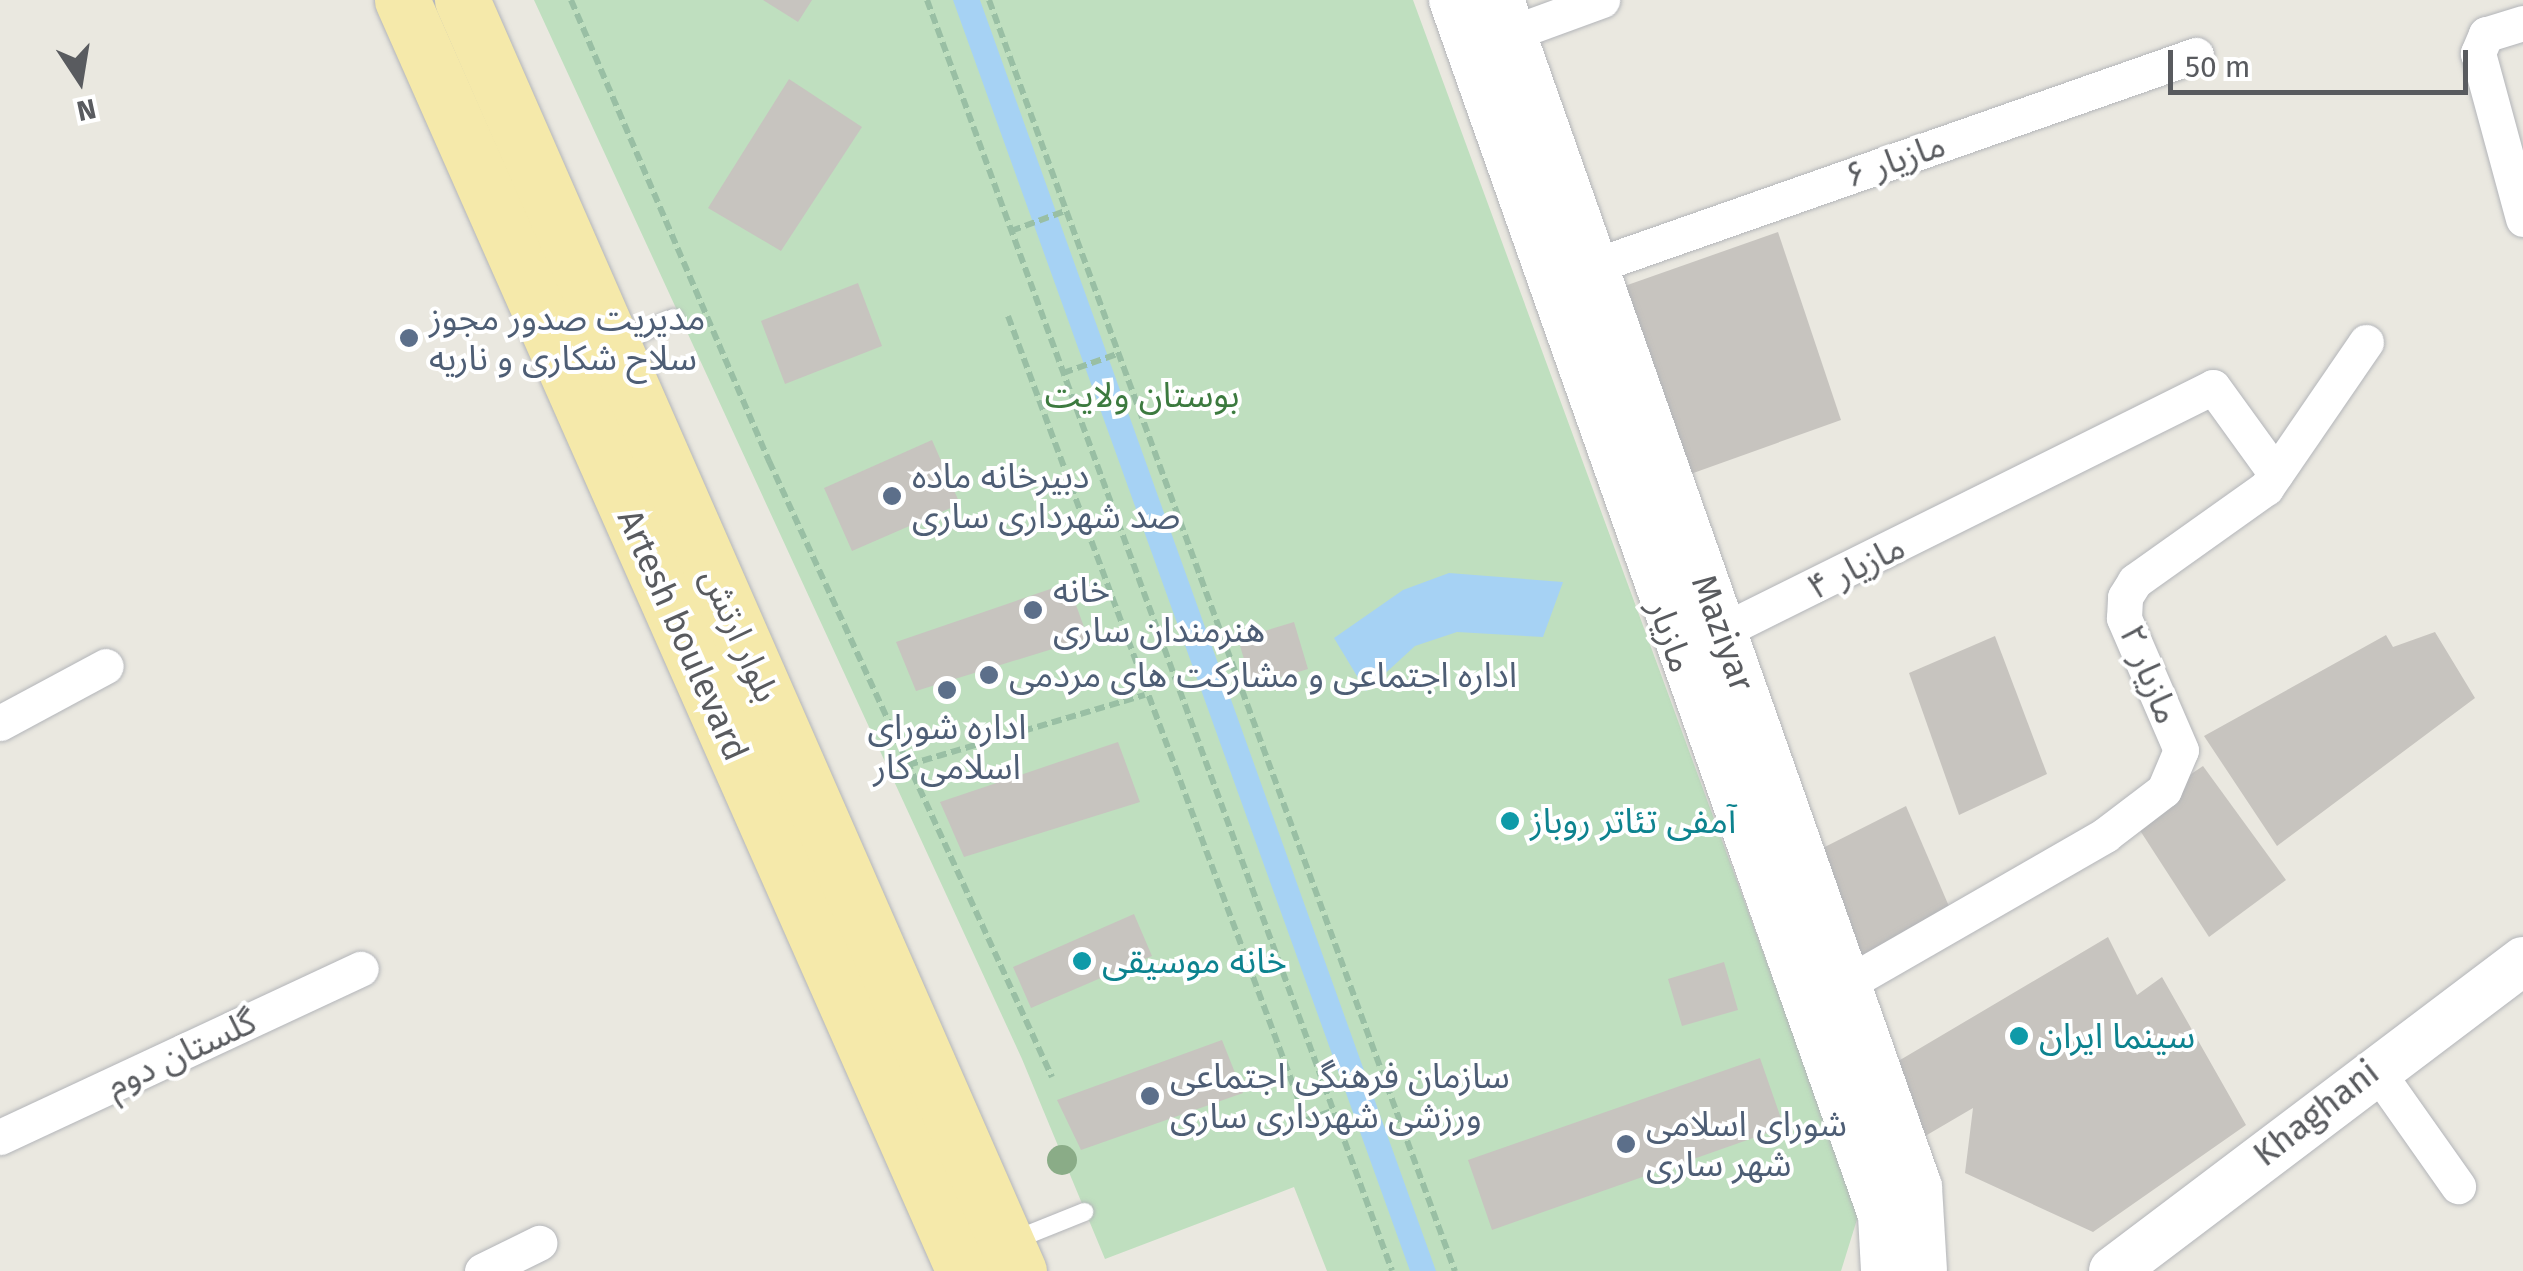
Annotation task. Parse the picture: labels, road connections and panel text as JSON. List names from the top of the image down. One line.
{"streets":{"main road":["Maziyar","Artesh boulevard","بلوار ارتش","مازیار","Khaghani"],"street":["مازیار ۶","مازیار ۴","مازیار ۲","گلستان دوم"]},"crossings":[["مازیار ۶","Maziyar"],["مازیار ۴","Maziyar"],["مازیار ۴","مازیار ۲"],["Maziyar","مازیار ۲"],["Artesh boulevard","بلوار ارتش"]],"parks":["بوستان ولایت"],"places":["مدیریت صدور مجوز سلاح شکاری و ناریه","دبیرخانه ماده صد شهرداری ساری","خانه هنرمندان ساری","اداره اجتماعی و مشارکت های مردمی","اداره شورای اسلامی کار","آمفی تئاتر روباز","خانه موسیقی","سینما ایران","سازمان فرهنگی اجتماعی ورزشی شهرداری ساری","شورای اسلامی شهر ساری"],"scale_bar":"50 m","north":"bottom"}
